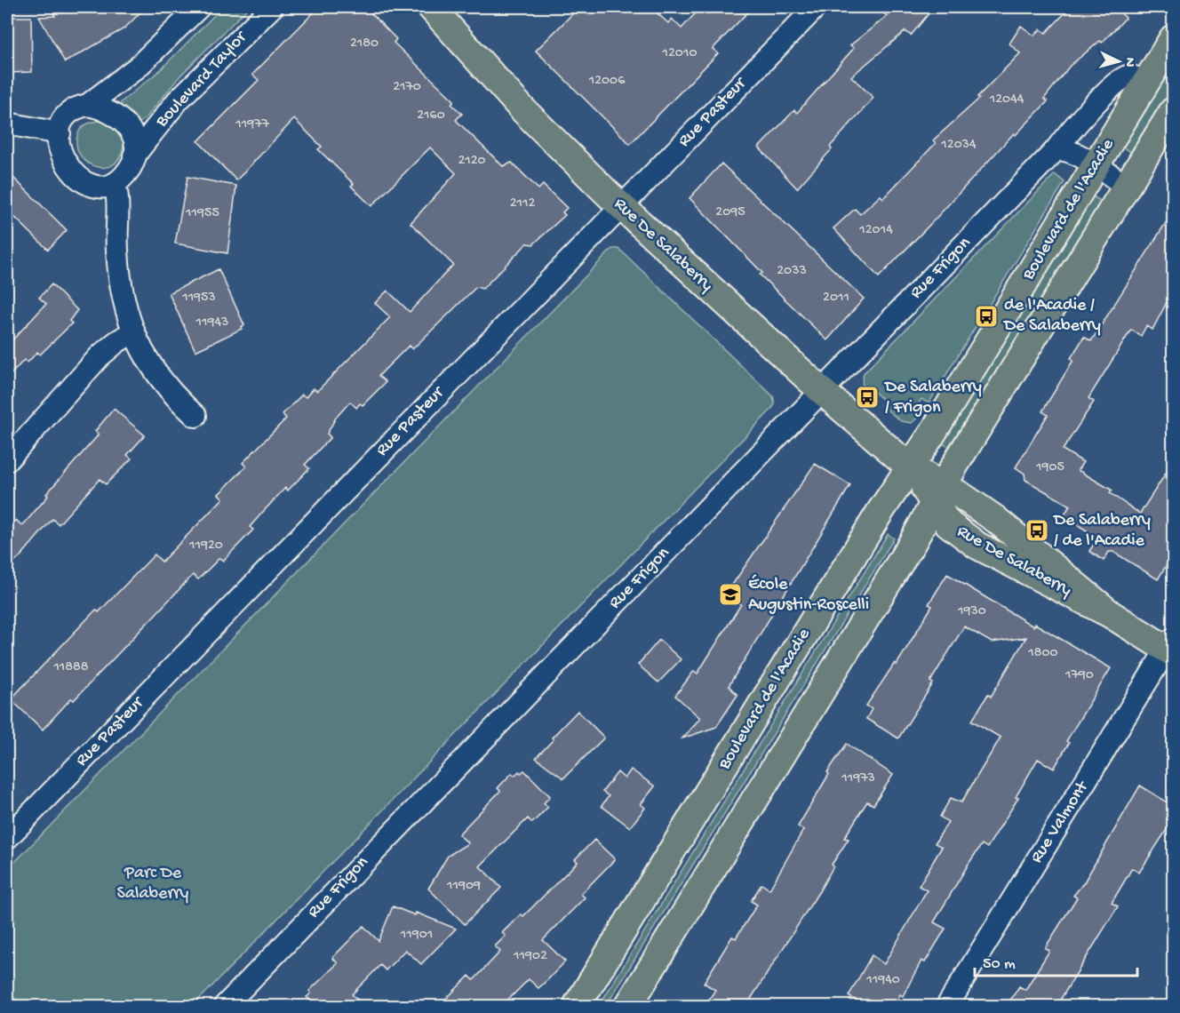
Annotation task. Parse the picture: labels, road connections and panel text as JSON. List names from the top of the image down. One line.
{"streets":{"main road":["Boulevard de l'Acadie","Rue De Salaberry"],"street":["Boulevard Taylor","Rue Pasteur","Rue Frigon","Rue Valmont"]},"crossings":[["Rue Pasteur","Rue De Salaberry"],["Boulevard de l'Acadie","Rue De Salaberry"],["Boulevard de l'Acadie","Rue Frigon"],["Rue De Salaberry","Rue Frigon"],["Rue De Salaberry","Rue Valmont"]],"parks":["Parc De Salaberry"],"places":{"bus stop":["de l'Acadie / De Salaberry","De Salaberry / Frigon","De Salaberry / de l'Acadie"],"school or university":["École Augustin-Roscelli"]},"house_numbers":["2180","12010","12006","2170","12044","2160","11977","12034","2120","2112","2095","11955","12014","2033","11953","2011","11943","1905","11920","1930","1800","11888","1790","11973","11909","11901","11902","11940"],"scale_bar":"50 m","north":"right"}
